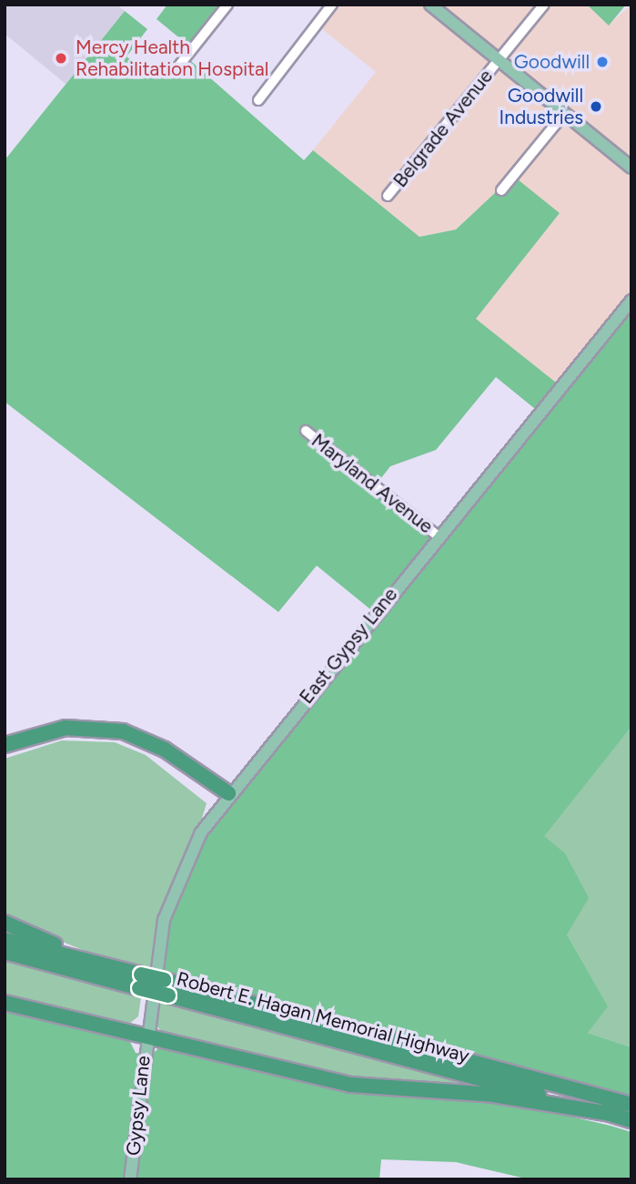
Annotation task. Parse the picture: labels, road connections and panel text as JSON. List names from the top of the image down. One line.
{"streets":{"highway":["Robert E. Hagan Memorial Highway"],"main road":["East Gypsy Lane","Gypsy Lane"],"street":["Belgrade Avenue","Maryland Avenue"]},"crossings":[["Maryland Avenue","East Gypsy Lane"],["East Gypsy Lane","Gypsy Lane"]],"places":["Mercy Health Rehabilitation Hospital","Goodwill","Goodwill Industries"]}
